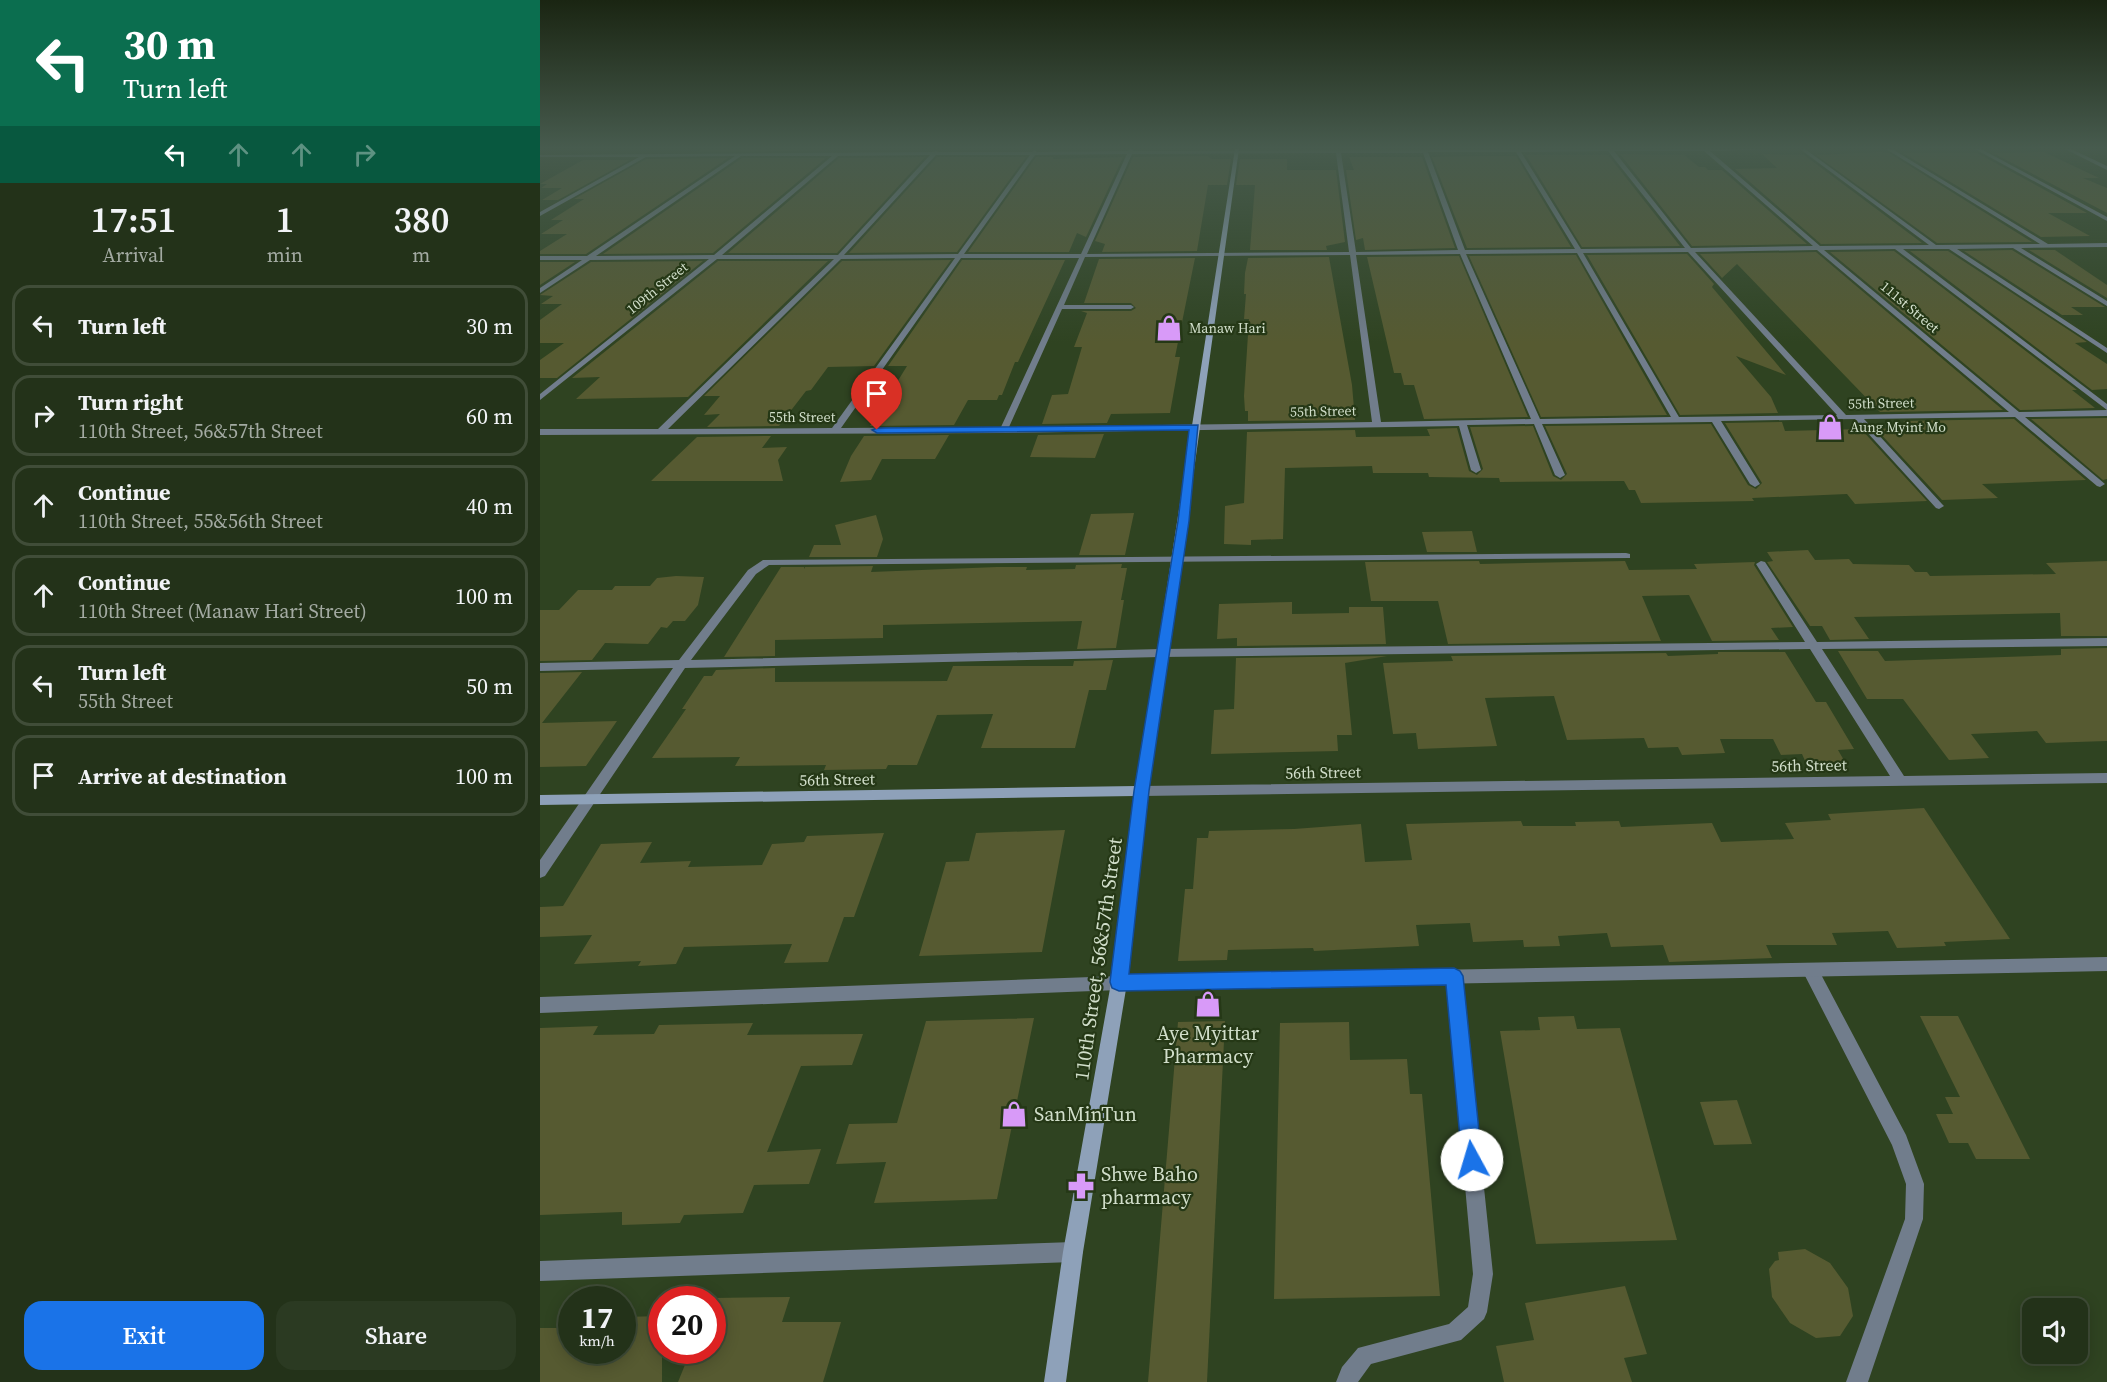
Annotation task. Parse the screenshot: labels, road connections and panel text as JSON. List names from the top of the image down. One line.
{"streets":{"main road":["56th Street","110th Street, 56&57th Street"],"street":["109th Street","111st Street","55th Street"]},"crossings":[["111st Street","55th Street"],["55th Street","110th Street, 56&57th Street"],["56th Street","110th Street, 56&57th Street"]],"places":{"shop":["Manaw Hari","Aung Myint Mo","Aye Myittar Pharmacy","SanMinTun"],"pharmacy":["Shwe Baho pharmacy"]},"page":{"turn":["30 m","Turn left"],"eta":["17:51","Arrival","1","min","380","m"],"list":[{"name":"Turn left","value":"30 m"},{"name":"Turn right","note":"110th Street, 56&57th Street","value":"60 m"},{"name":"Continue","note":"110th Street, 55&56th Street","value":"40 m"},{"name":"Continue","note":"110th Street (Manaw Hari Street)","value":"100 m"},{"name":"Turn left","note":"55th Street","value":"50 m"},{"name":"Arrive at destination","value":"100 m"}],"speed":"17 km/h","limit":"20","buttons":["Exit","Share"]}}
